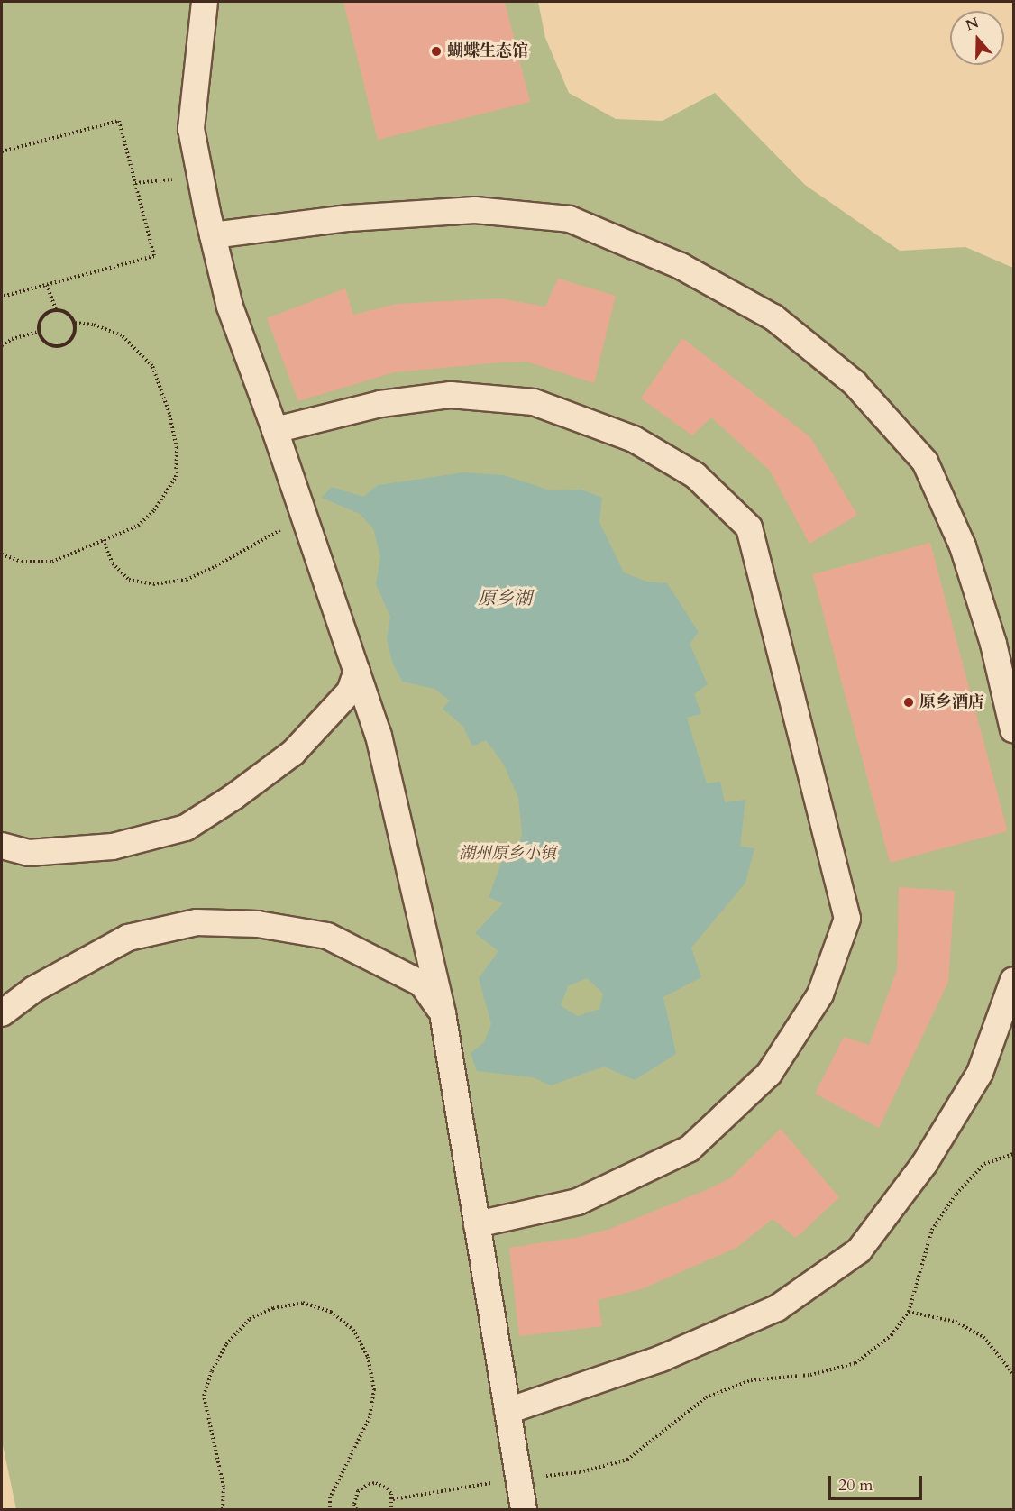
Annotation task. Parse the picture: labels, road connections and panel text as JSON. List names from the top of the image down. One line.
{"water":["原乡湖"],"parks":["湖州原乡小镇"],"places":["蝴蝶生态馆","原乡酒店"],"scale_bar":"20 m","north":"top"}
